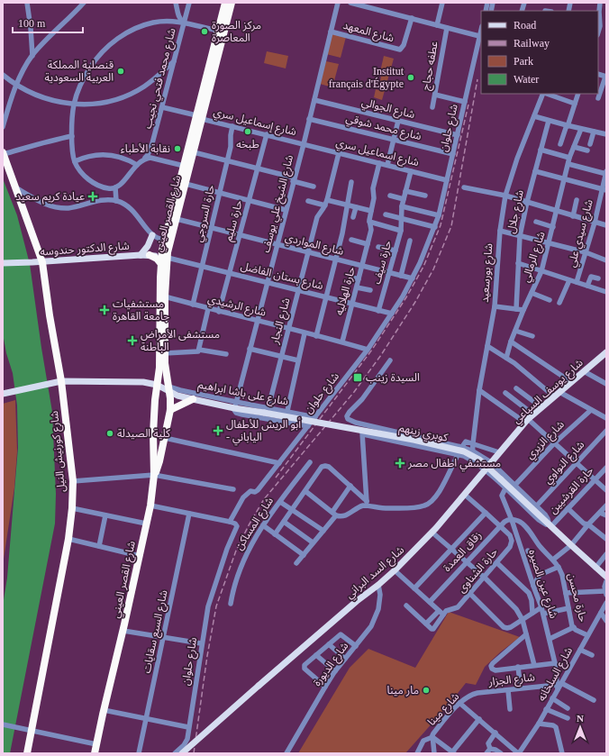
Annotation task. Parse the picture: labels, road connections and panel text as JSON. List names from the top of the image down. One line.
{"streets":{"highway":["شارع القصر العيني","شارع كورنيش النيل"],"main road":["شارع الدكتور حندوسه","شارع يوسف السباعي","شارع على باشا ابراهيم","كوبري زينهم","شارع السد البراني"],"street":["شارع المعهد","عطفه حجاج","شارع محمد فتحي نجيب","شارع الجوالي","شارع إسماعيل سري","شارع محمد شوقي","شارع حلوان","شارع اسماعيل سري","شارع الشيخ علي يوسف","شارع جلال","حارة السروجي","حارة سليم","شارع سيدي علي","شارع المواردي","شارع الرمالي","حارة سيف","شارع بورسعيد","شارع بستان الفاضل","حارة الهلاليه","شارع الرشيدي","شارع النجار","شارع الزيري","شارع النواوي","حارة القرشيين","شارع المساكن","زقاق العمدة","حارة الشناوى","شارع عين الصيره","حارة محسن","شارع السبع سقايات","شارع الديورة","شارع السلخانه","شارع الجزار","شارع مينا"]},"crossings":[["شارع المعهد","شارع الشيخ علي يوسف"],["شارع محمد فتحي نجيب","شارع إسماعيل سري"],["شارع الجوالي","شارع حلوان"],["شارع الجوالي","شارع الشيخ علي يوسف"],["شارع إسماعيل سري","شارع اسماعيل سري"],["شارع إسماعيل سري","شارع الشيخ علي يوسف"],["شارع إسماعيل سري","شارع القصر العيني"],["شارع إسماعيل سري","حارة السروجي"],["شارع إسماعيل سري","حارة سليم"],["شارع محمد شوقي","شارع حلوان"],["شارع محمد شوقي","شارع الشيخ علي يوسف"],["شارع حلوان","شارع اسماعيل سري"],["شارع حلوان","شارع المواردي"],["شارع حلوان","شارع بستان الفاضل"],["شارع حلوان","شارع الرشيدي"],["شارع حلوان","شارع على باشا ابراهيم"],["شارع اسماعيل سري","شارع الشيخ علي يوسف"],["شارع اسماعيل سري","حارة سيف"],["شارع اسماعيل سري","حارة الهلاليه"],["شارع اسماعيل سري","شارع النجار"],["شارع الشيخ علي يوسف","شارع المواردي"],["شارع الشيخ علي يوسف","شارع بستان الفاضل"],["شارع الشيخ علي يوسف","شارع الرشيدي"],["شارع الشيخ علي يوسف","شارع على باشا ابراهيم"],["شارع القصر العيني","شارع المواردي"],["شارع القصر العيني","شارع الدكتور حندوسه"],["شارع القصر العيني","شارع بستان الفاضل"],["شارع القصر العيني","شارع الرشيدي"],["شارع القصر العيني","شارع على باشا ابراهيم"],["حارة السروجي","شارع المواردي"],["حارة السروجي","شارع بستان الفاضل"],["حارة السروجي","شارع الرشيدي"],["حارة سليم","شارع المواردي"],["حارة سليم","شارع بستان الفاضل"],["حارة سليم","شارع الرشيدي"],["شارع المواردي","حارة سيف"],["شارع المواردي","حارة الهلاليه"],["شارع المواردي","شارع النجار"],["شارع الدكتور حندوسه","شارع بستان الفاضل"],["شارع الدكتور حندوسه","شارع كورنيش النيل"],["حارة سيف","شارع بستان الفاضل"],["شارع بستان الفاضل","حارة الهلاليه"],["شارع بستان الفاضل","شارع النجار"],["حارة الهلاليه","شارع الرشيدي"],["شارع الرشيدي","شارع النجار"],["شارع النجار","شارع على باشا ابراهيم"],["شارع النجار","كوبري زينهم"],["شارع يوسف السباعي","شارع السد البراني"],["شارع على باشا ابراهيم","كوبري زينهم"],["شارع على باشا ابراهيم","شارع كورنيش النيل"],["كوبري زينهم","حارة القرشيين"],["زقاق العمدة","حارة الشناوى"],["زقاق العمدة","شارع عين الصيره"],["زقاق العمدة","حارة محسن"],["حارة الشناوى","شارع السد البراني"],["شارع السد البراني","شارع الديورة"],["شارع عين الصيره","حارة محسن"],["شارع عين الصيره","شارع السلخانه"],["شارع عين الصيره","شارع الجزار"],["حارة محسن","شارع السلخانه"],["شارع السلخانه","شارع الجزار"],["شارع السلخانه","شارع مينا"],["شارع الجزار","شارع مينا"]],"places":{"other":["مركز الصورة المعاصرة","قنصلية المملكة العربية السعودية","Institut français d'Égypte","طبخه","نقابة الأطباء","كلية الصيدلة","مار مينا"],"health":["عيادة كريم سعيد","مستشفيات جامعة القاهرة","مستشفى الأمراض الباطنة","أبو الريش للأطفال - الياباني","مستشفي اطفال مصر"],"transit":["السيدة زينب"]},"legend":["Road","Railway","Park","Water"],"scale_bar":"100 m","north":"top"}
